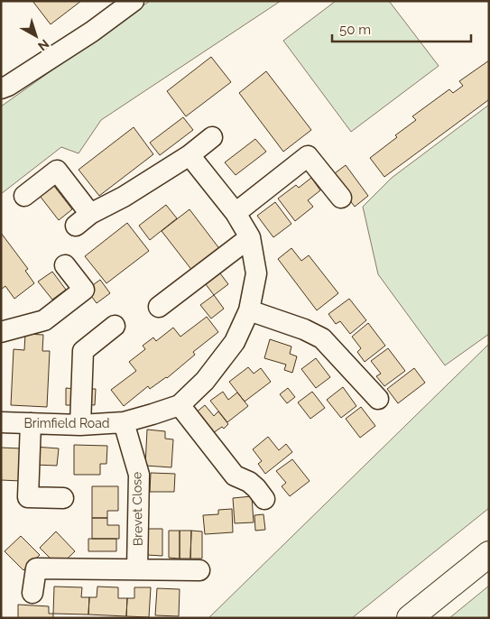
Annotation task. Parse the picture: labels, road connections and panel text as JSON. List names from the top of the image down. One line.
{"streets":{"street":["Brimfield Road","Brevet Close"]},"crossings":[["Brimfield Road","Brevet Close"]],"scale_bar":"50 m","north":"bottom right"}
